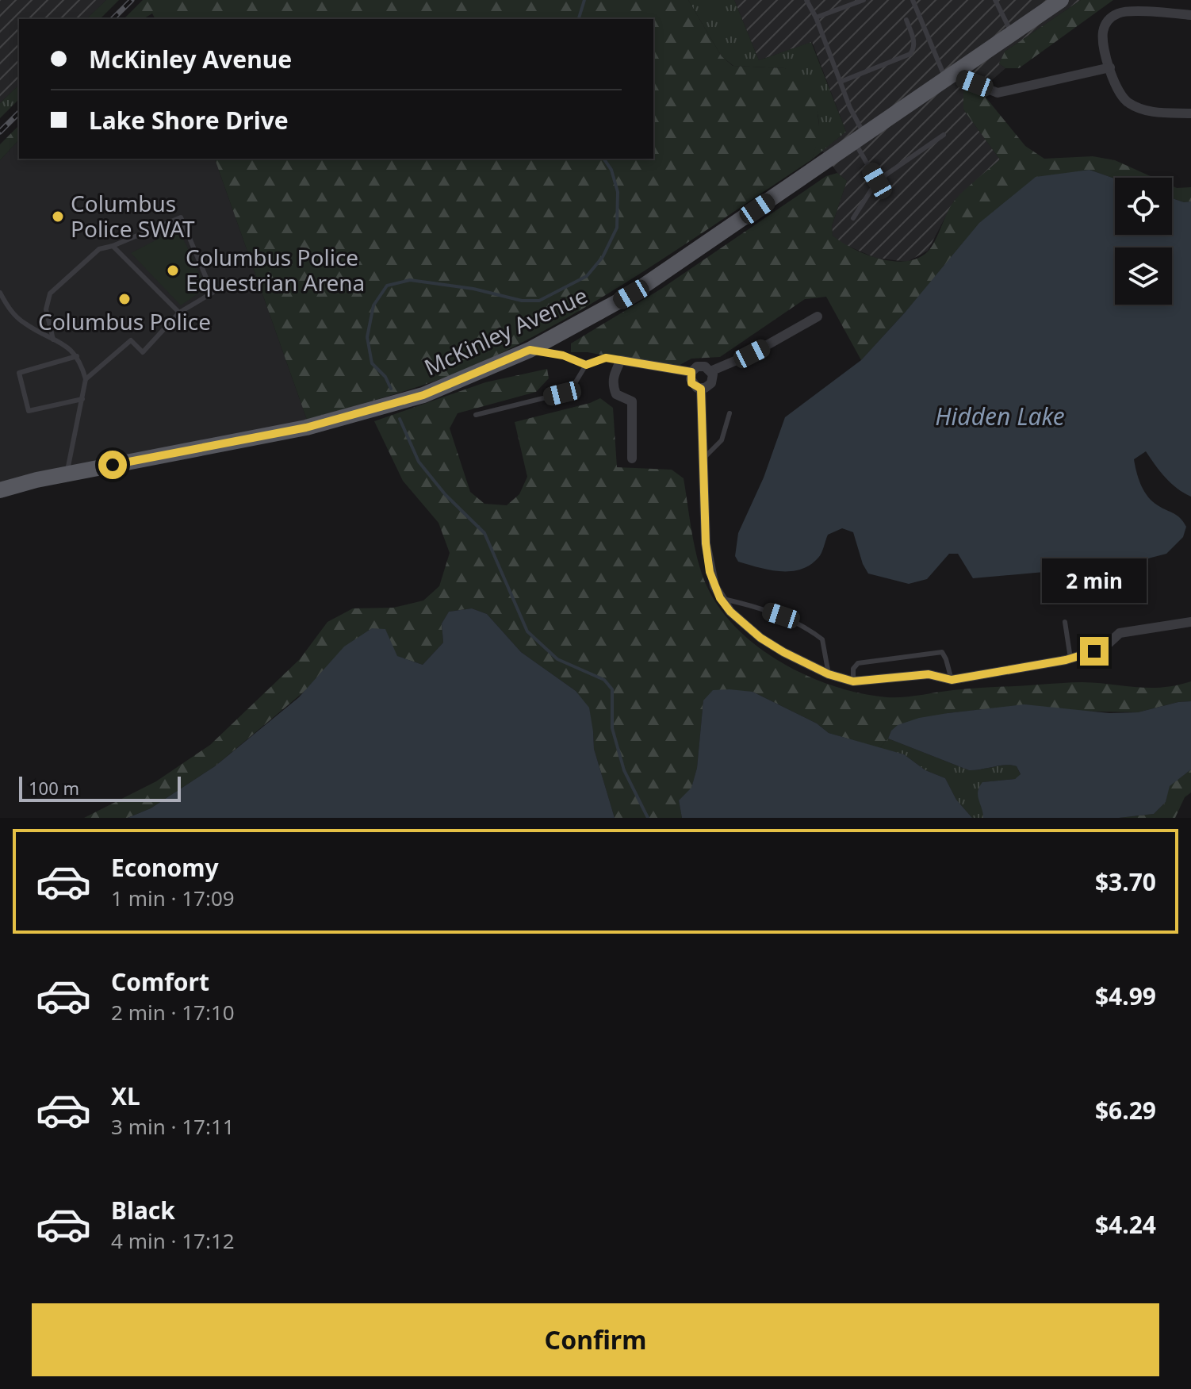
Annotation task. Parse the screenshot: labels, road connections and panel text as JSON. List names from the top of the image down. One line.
{"streets":{"main road":["McKinley Avenue"]},"water":["Hidden Lake"],"places":["Columbus Police SWAT","Columbus Police Equestrian Arena","Columbus Police"],"scale_bar":"100 m","page":{"banner":["McKinley Avenue","Lake Shore Drive"],"bubble":"2 min","scale":"100 m","list":[{"name":"Economy","note":"1 min · 17:09","value":"$3.70"},{"name":"Comfort","note":"2 min · 17:10","value":"$4.99"},{"name":"XL","note":"3 min · 17:11","value":"$6.29"},{"name":"Black","note":"4 min · 17:12","value":"$4.24"}],"buttons":"Confirm"}}
